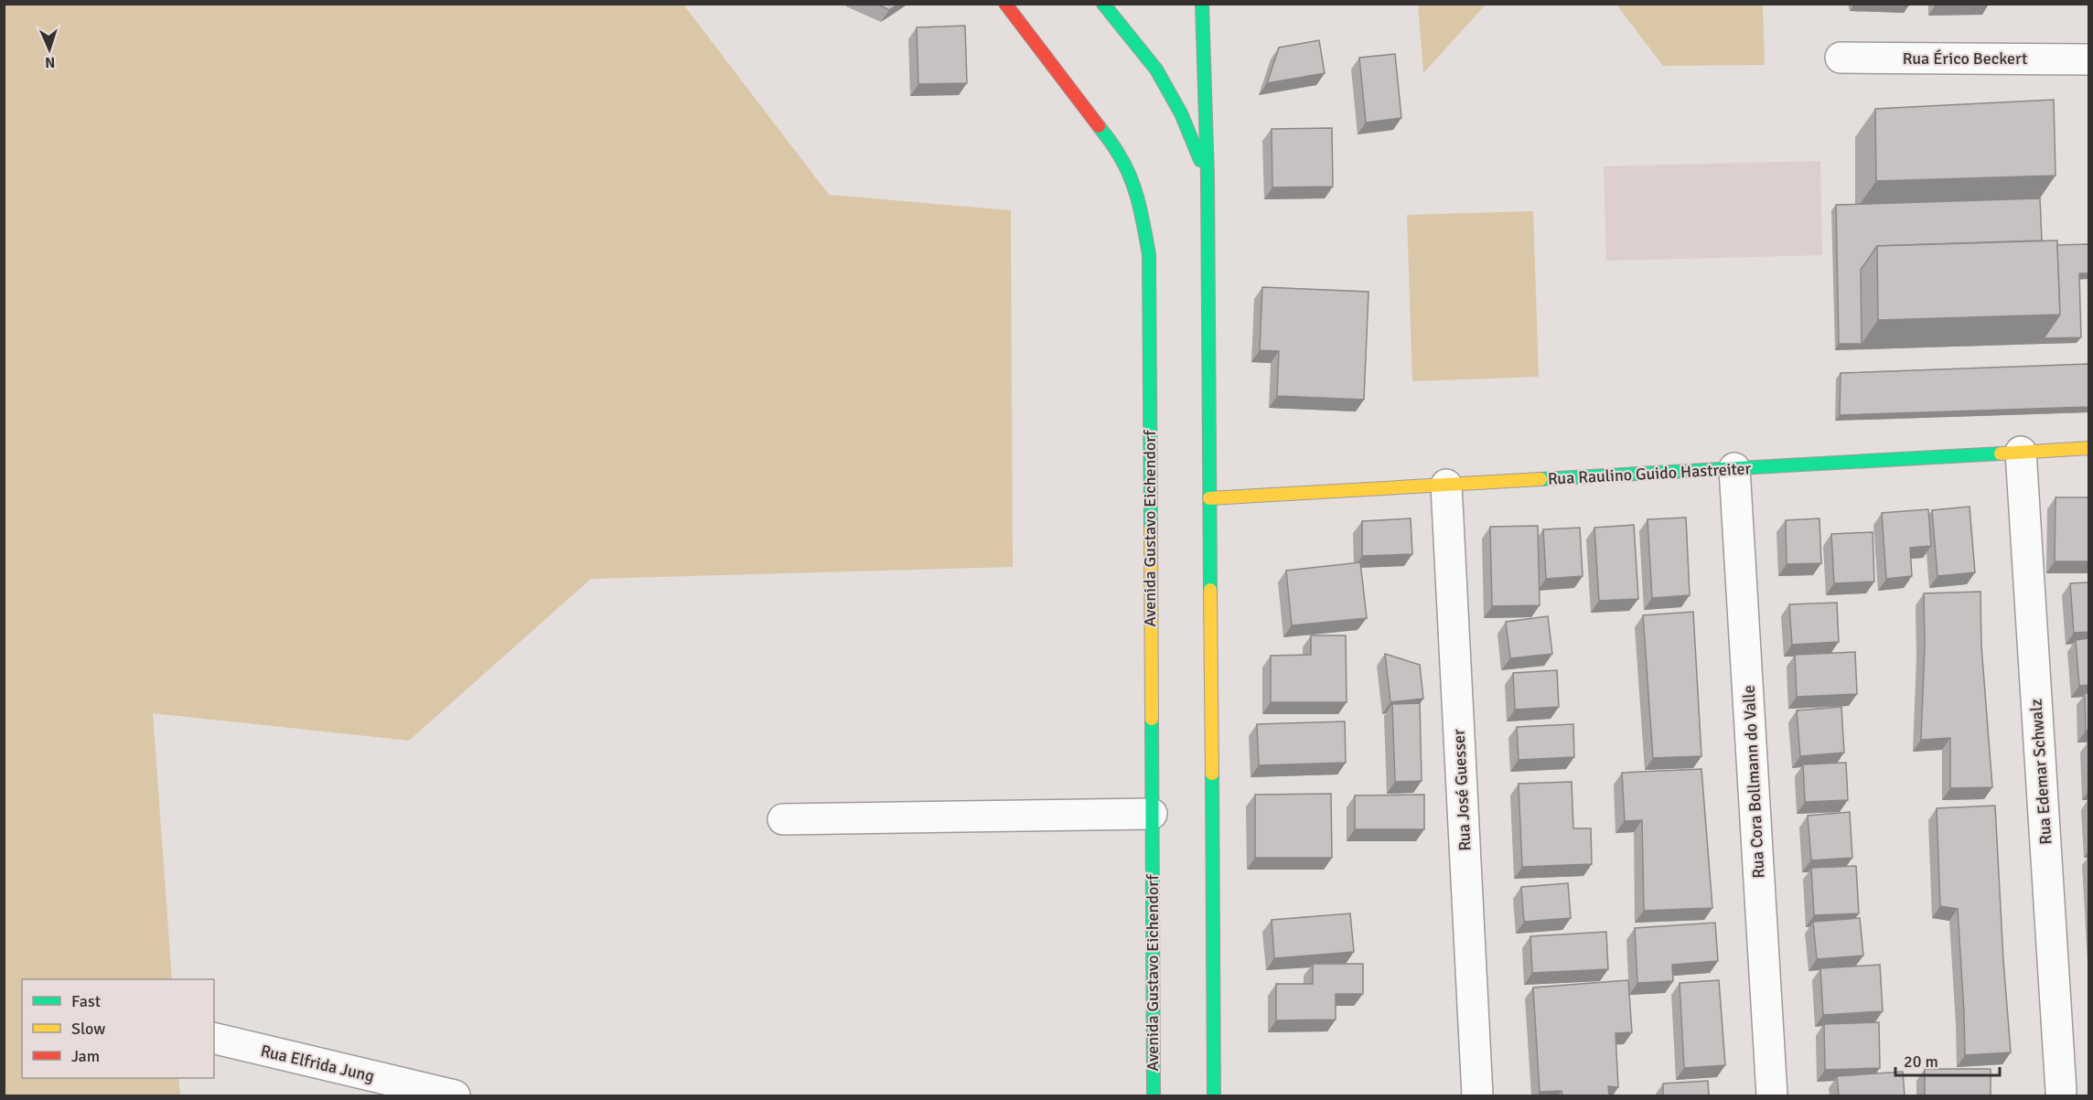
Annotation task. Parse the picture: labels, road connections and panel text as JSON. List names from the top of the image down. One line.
{"streets":{"street":["Rua Érico Beckert","Rua Raulino Guido Hastreiter","Avenida Gustavo Eichendorf","Rua Edemar Schwalz","Rua Cora Bollmann do Valle","Rua José Guesser","Rua Elfrida Jung"]},"crossings":[["Rua Raulino Guido Hastreiter","Rua Edemar Schwalz"],["Rua Raulino Guido Hastreiter","Rua Cora Bollmann do Valle"],["Rua Raulino Guido Hastreiter","Rua José Guesser"]],"legend":["Fast","Slow","Jam"],"scale_bar":"20 m","north":"bottom"}
